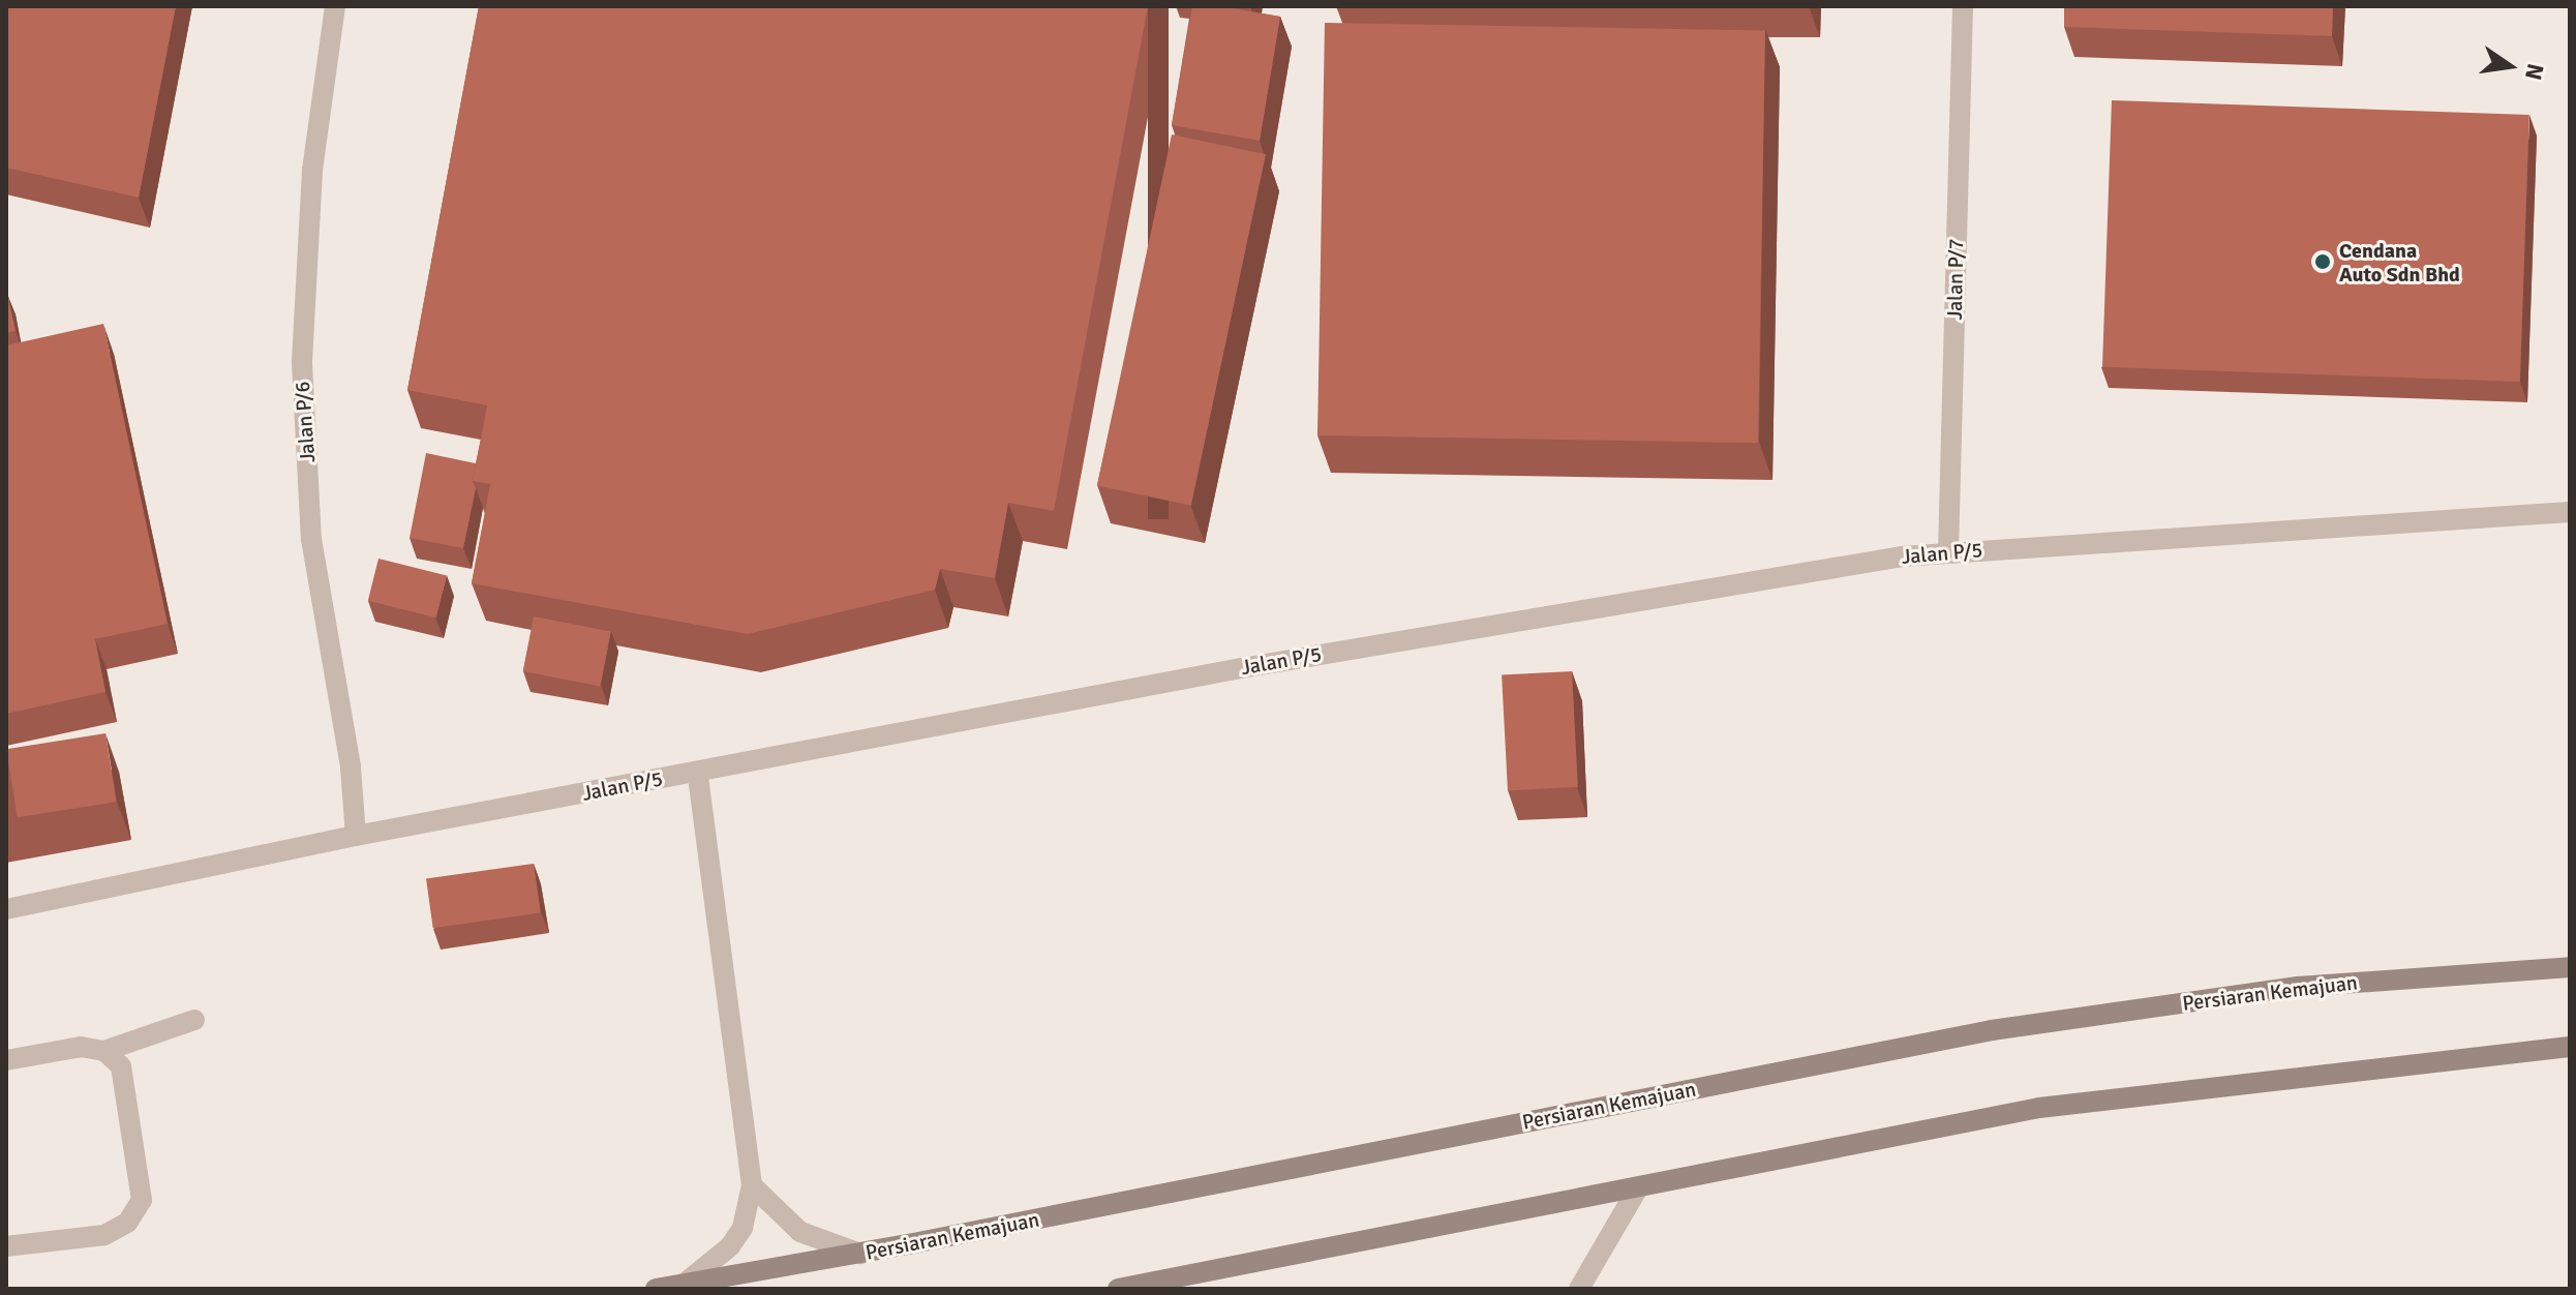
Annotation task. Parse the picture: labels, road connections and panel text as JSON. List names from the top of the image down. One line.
{"streets":{"main road":["Persiaran Kemajuan"],"street":["Jalan P/7","Jalan P/6","Jalan P/5"]},"crossings":[["Jalan P/7","Jalan P/5"],["Jalan P/6","Jalan P/5"]],"places":["Cendana Auto Sdn Bhd"],"north":"right"}
